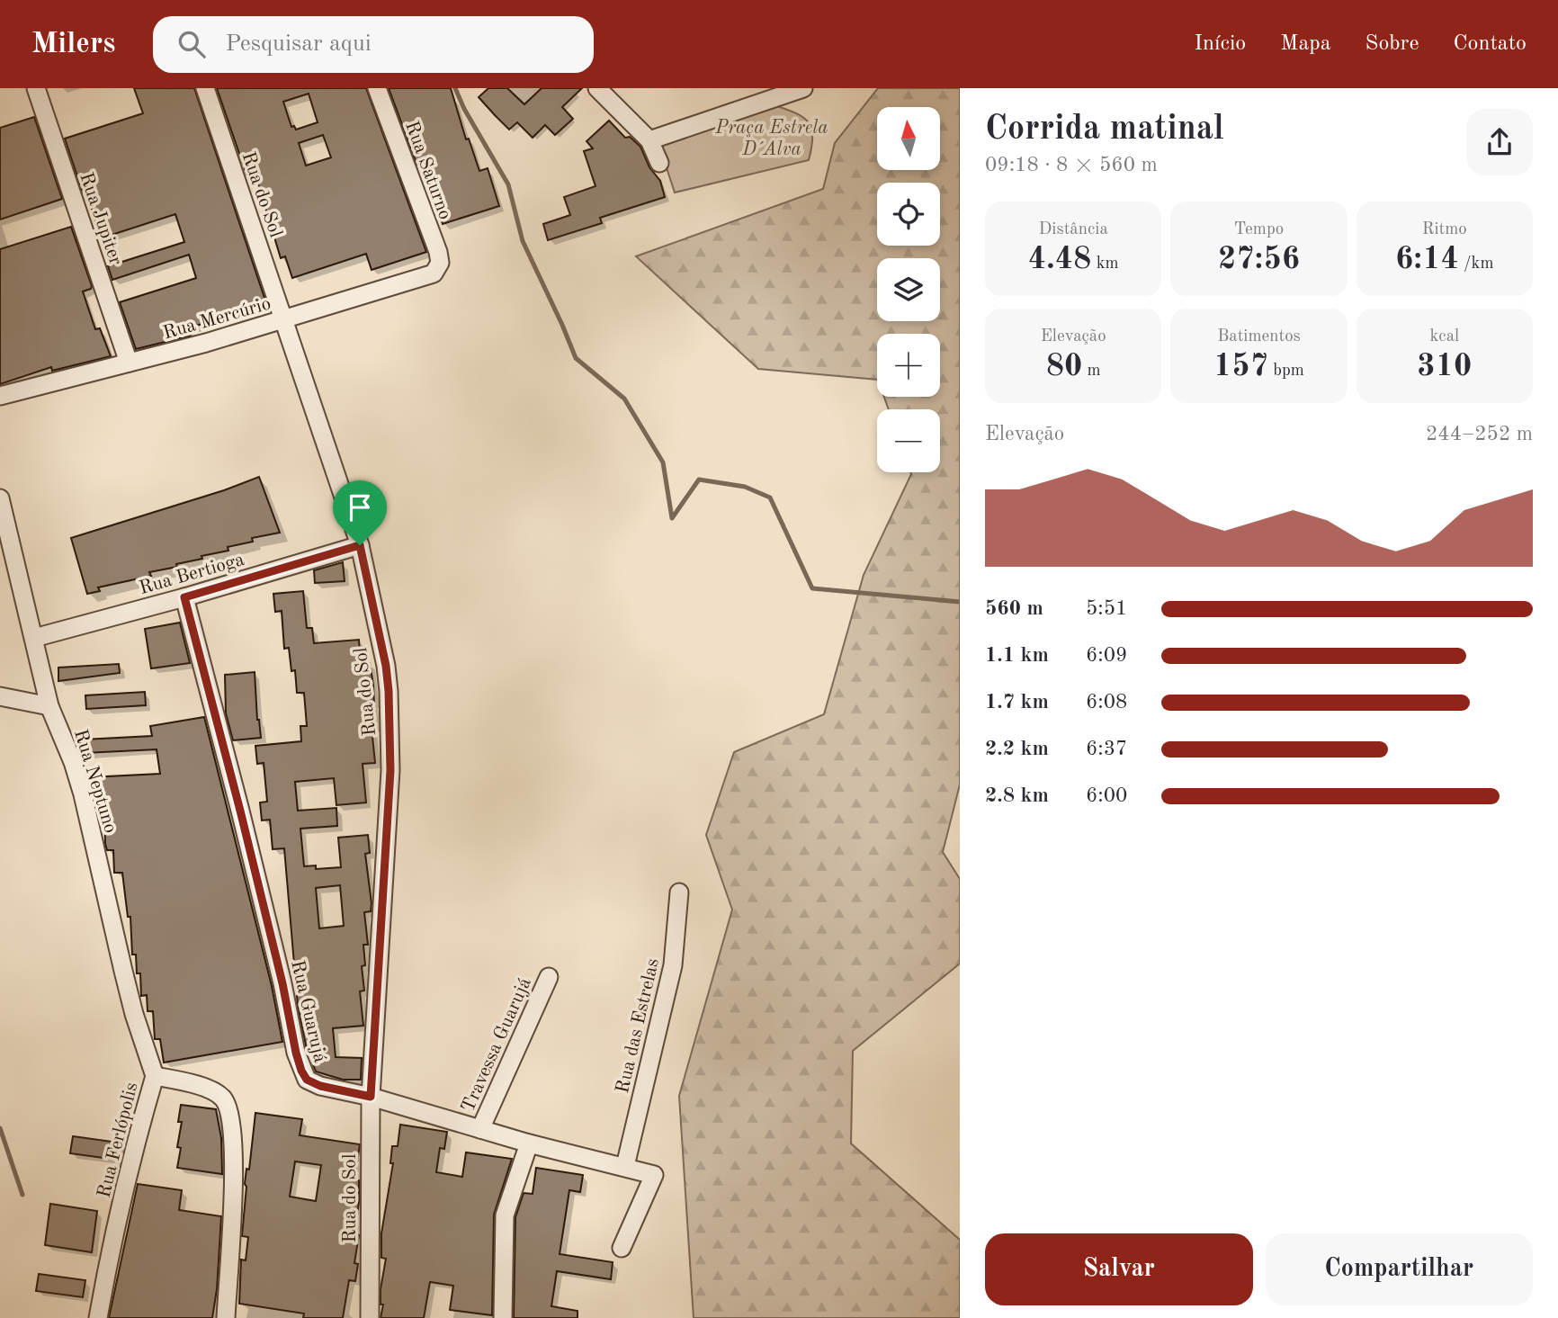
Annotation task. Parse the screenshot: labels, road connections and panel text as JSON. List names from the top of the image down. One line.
{"streets":{"street":["Rua Saturno","Rua do Sol","Rua Jupiter","Rua Mercúrio","Rua Bertioga","Rua Neptuno","Rua Guarujá","Rua das Estrelas","Travessa Guarujá","Rua Ferlópolis"]},"crossings":[["Rua Saturno","Rua Mercúrio"],["Rua do Sol","Rua Mercúrio"],["Rua do Sol","Rua Bertioga"],["Rua do Sol","Rua Guarujá"],["Rua Jupiter","Rua Mercúrio"],["Rua Bertioga","Rua Neptuno"],["Rua Bertioga","Rua Guarujá"],["Rua Neptuno","Rua Ferlópolis"],["Rua Guarujá","Rua das Estrelas"],["Rua Guarujá","Travessa Guarujá"]],"parks":["Praça Estrela D´Alva"],"north":"top","page":{"header":"Milers","search":"Pesquisar aqui","nav":["Início","Mapa","Sobre","Contato"],"heading":["Corrida matinal","09:18 · 8 × 560 m"],"map_buttons":["+","−"],"stats":[["Distância","4.48 km"],["Tempo","27:56"],["Ritmo","6:14 /km"],["Elevação","80 m"],["Batimentos","157 bpm"],["kcal","310"]],"chart":["Elevação","244–252 m"],"list":[{"name":"560 m","note":"5:51"},{"name":"1.1 km","note":"6:09"},{"name":"1.7 km","note":"6:08"},{"name":"2.2 km","note":"6:37"},{"name":"2.8 km","note":"6:00"}],"buttons":["Salvar","Compartilhar"]}}
